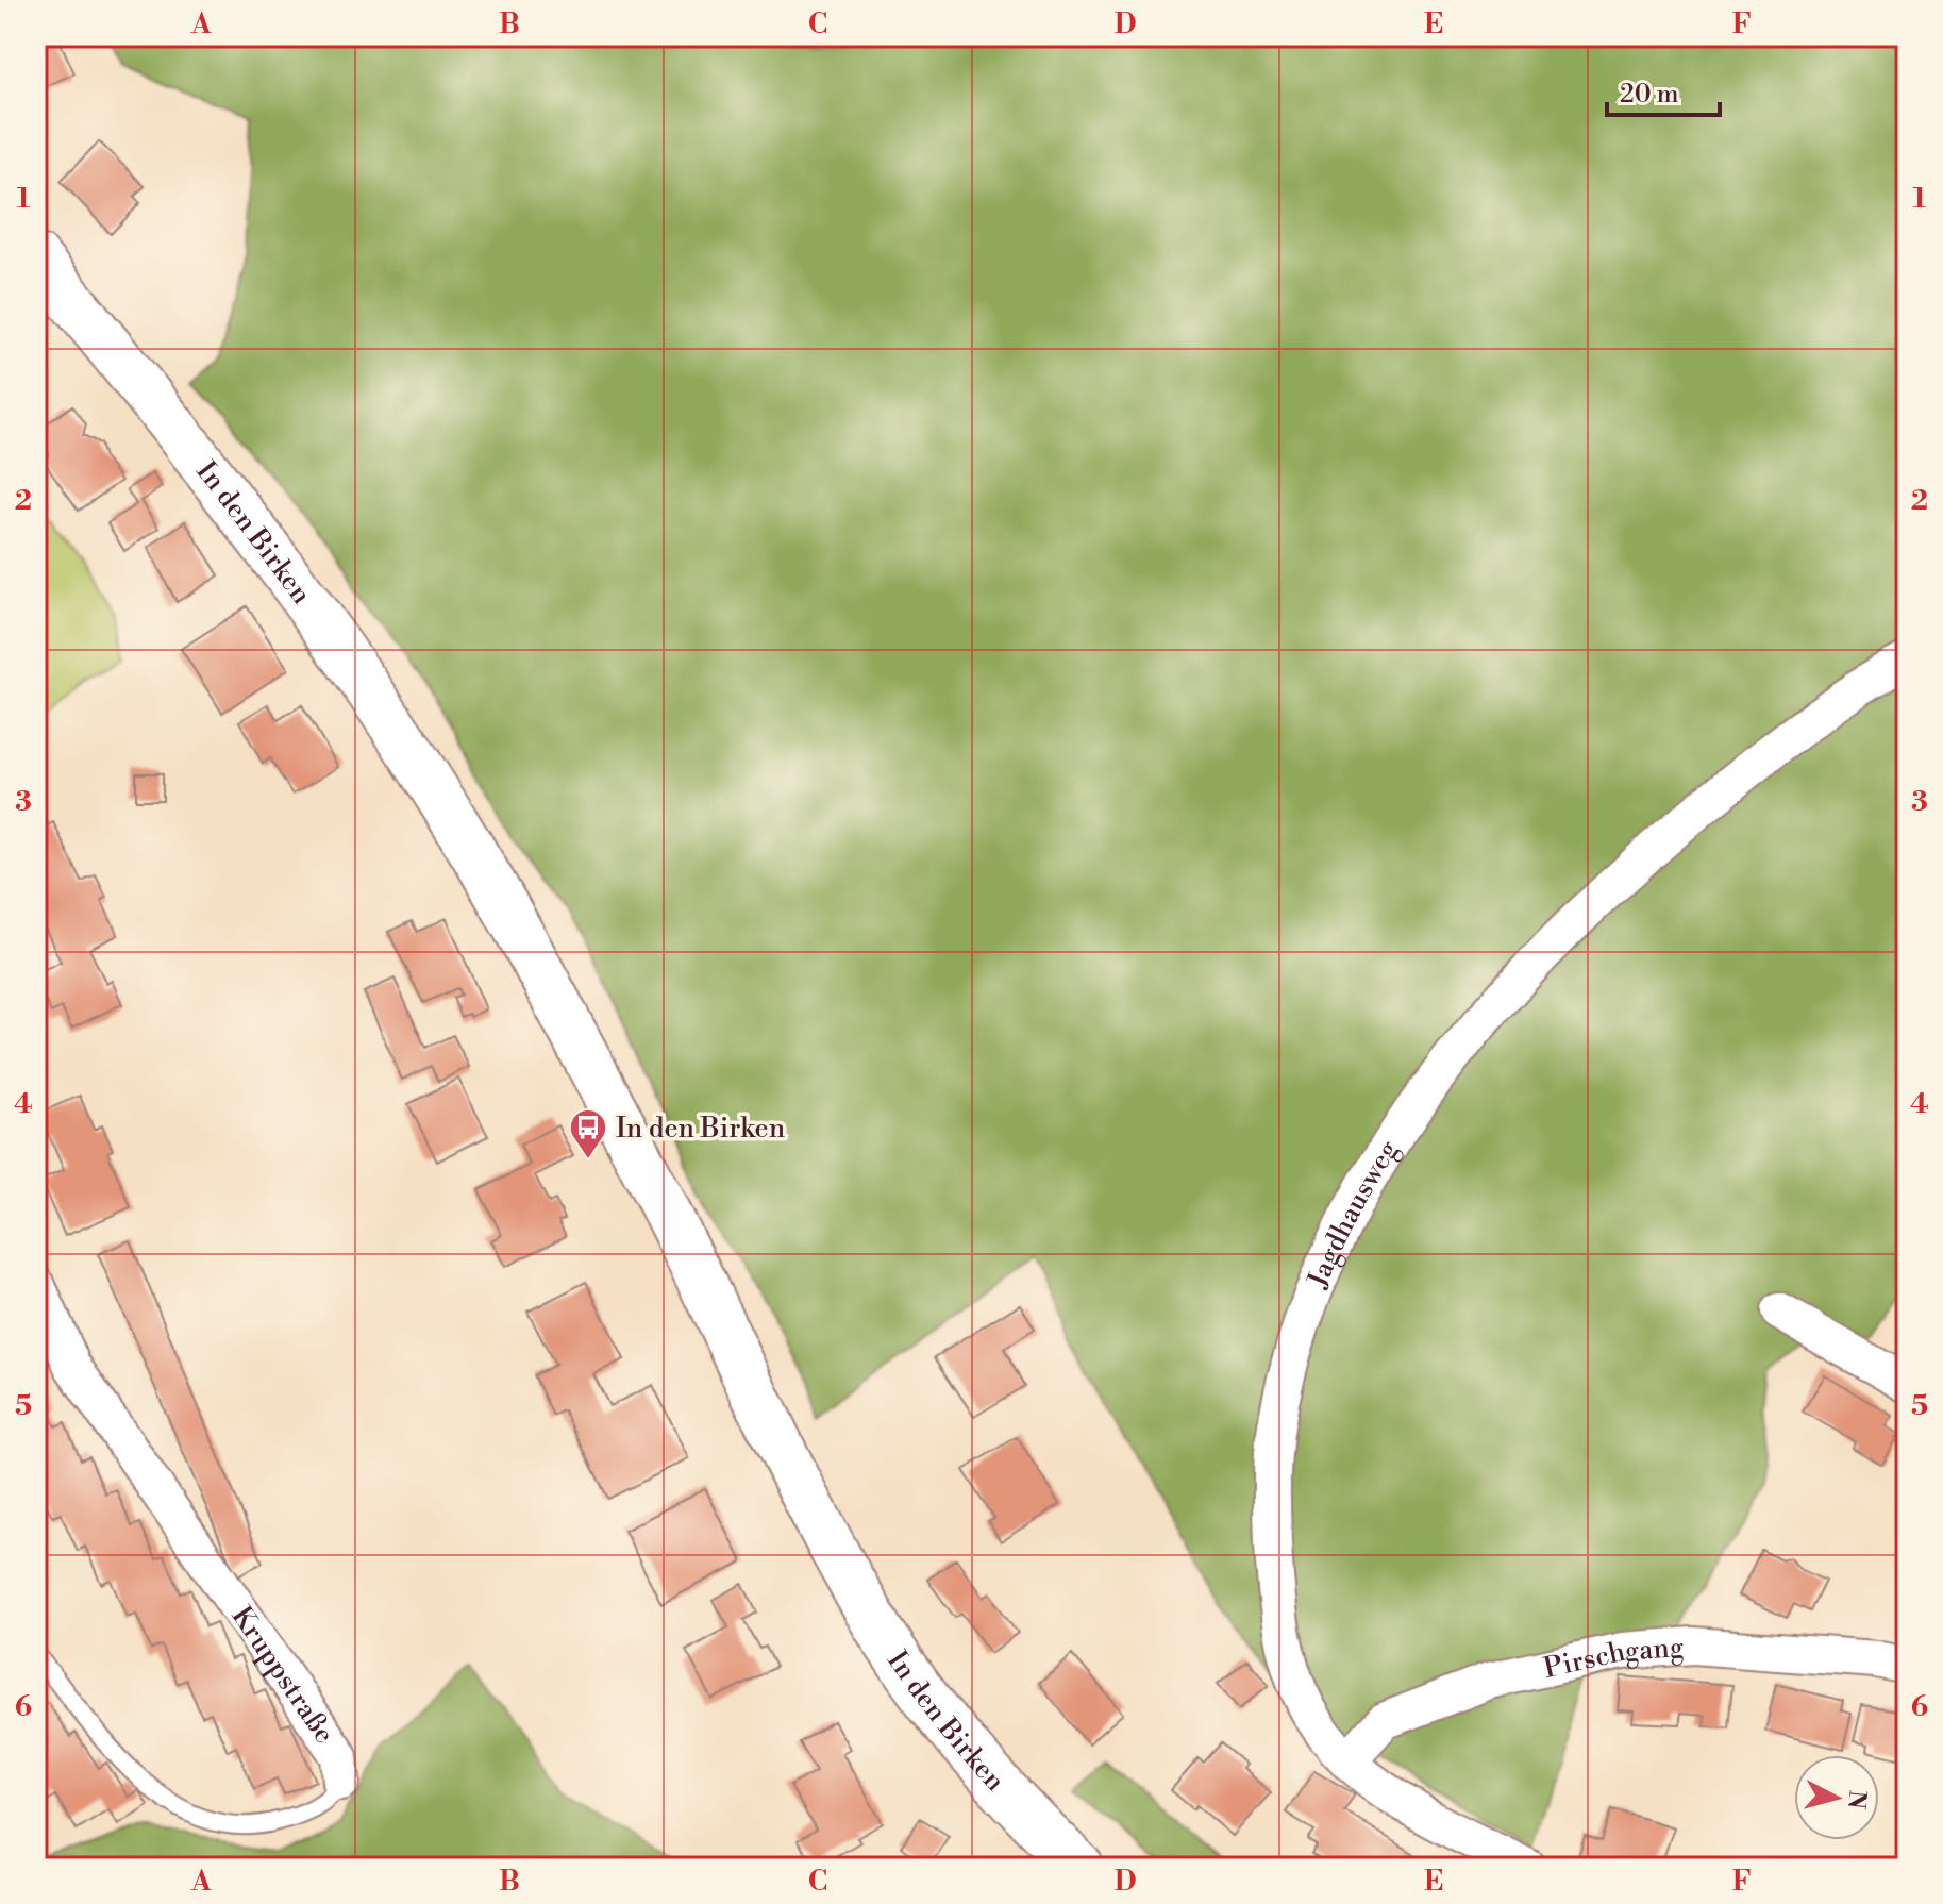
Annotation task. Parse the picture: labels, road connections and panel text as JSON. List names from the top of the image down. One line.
{"streets":{"street":["In den Birken","Jagdhausweg","Pirschgang","Kruppstraße"]},"crossings":[["Jagdhausweg","Pirschgang"]],"places":{"bus stop":["In den Birken"]},"scale_bar":"20 m","north":"right","grid":{"columns":["A","B","C","D","E","F"],"rows":["1","2","3","4","5","6"]}}
